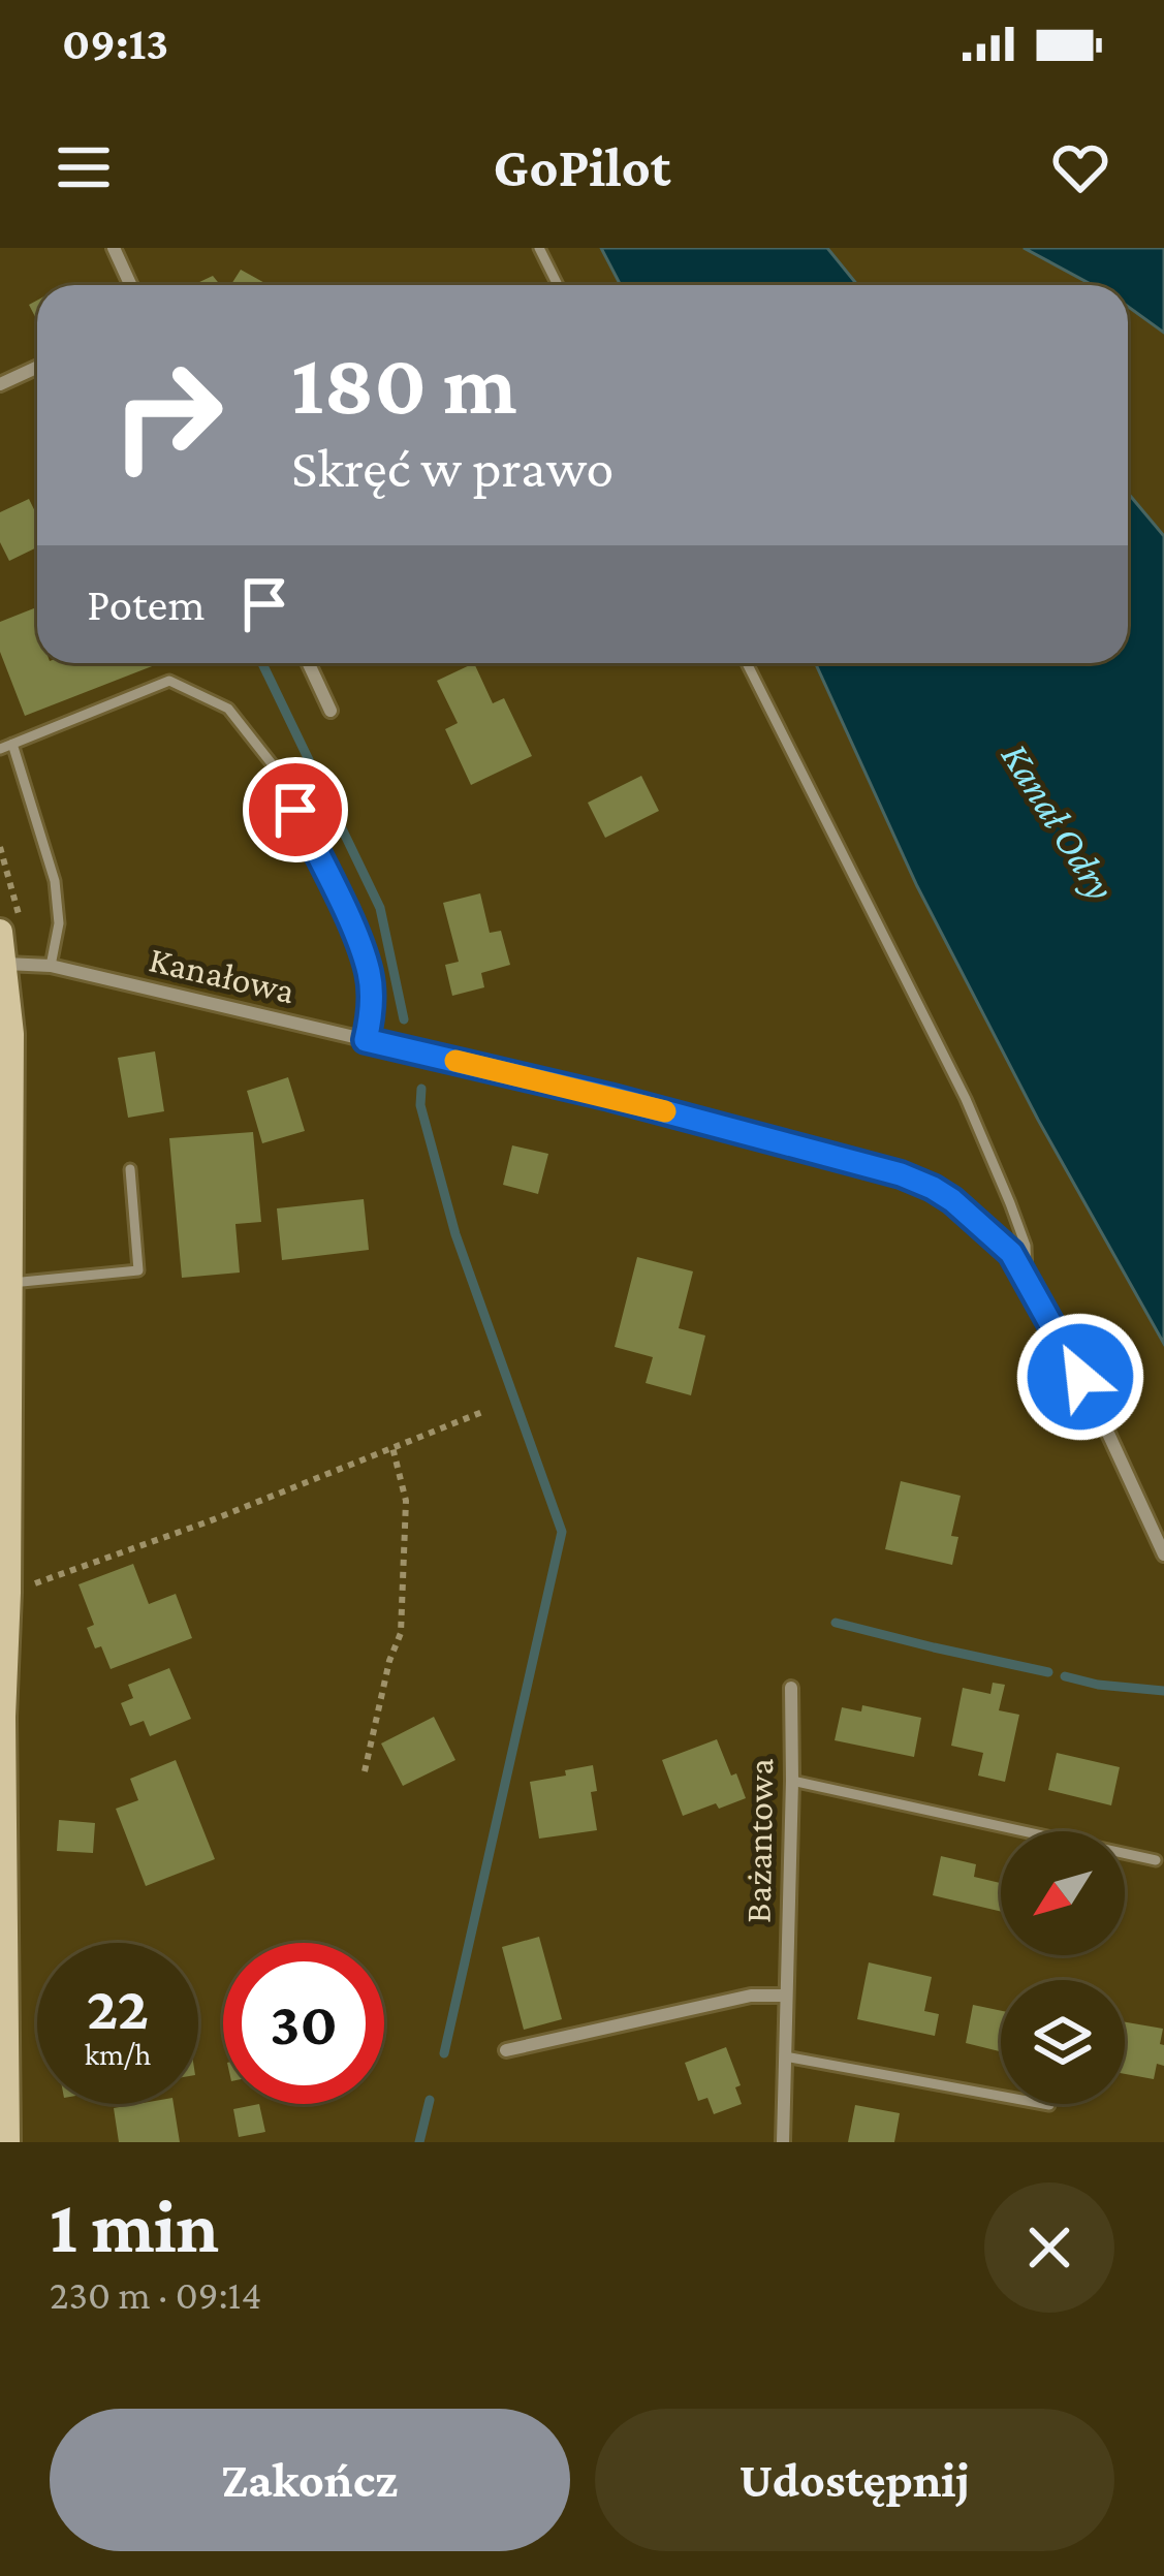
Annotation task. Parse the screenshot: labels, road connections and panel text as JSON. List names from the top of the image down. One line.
{"streets":{"street":["Kanałowa","Bażantowa"]},"water":["Kanał Odry"],"north":"bottom left","page":{"status":"09:13","header":"GoPilot","turn":["180 m","Skręć w prawo"],"then":"Potem","speed":"22 km/h","limit":"30","heading":["1 min","230 m · 09:14"],"buttons":["Zakończ","Udostępnij"]}}
